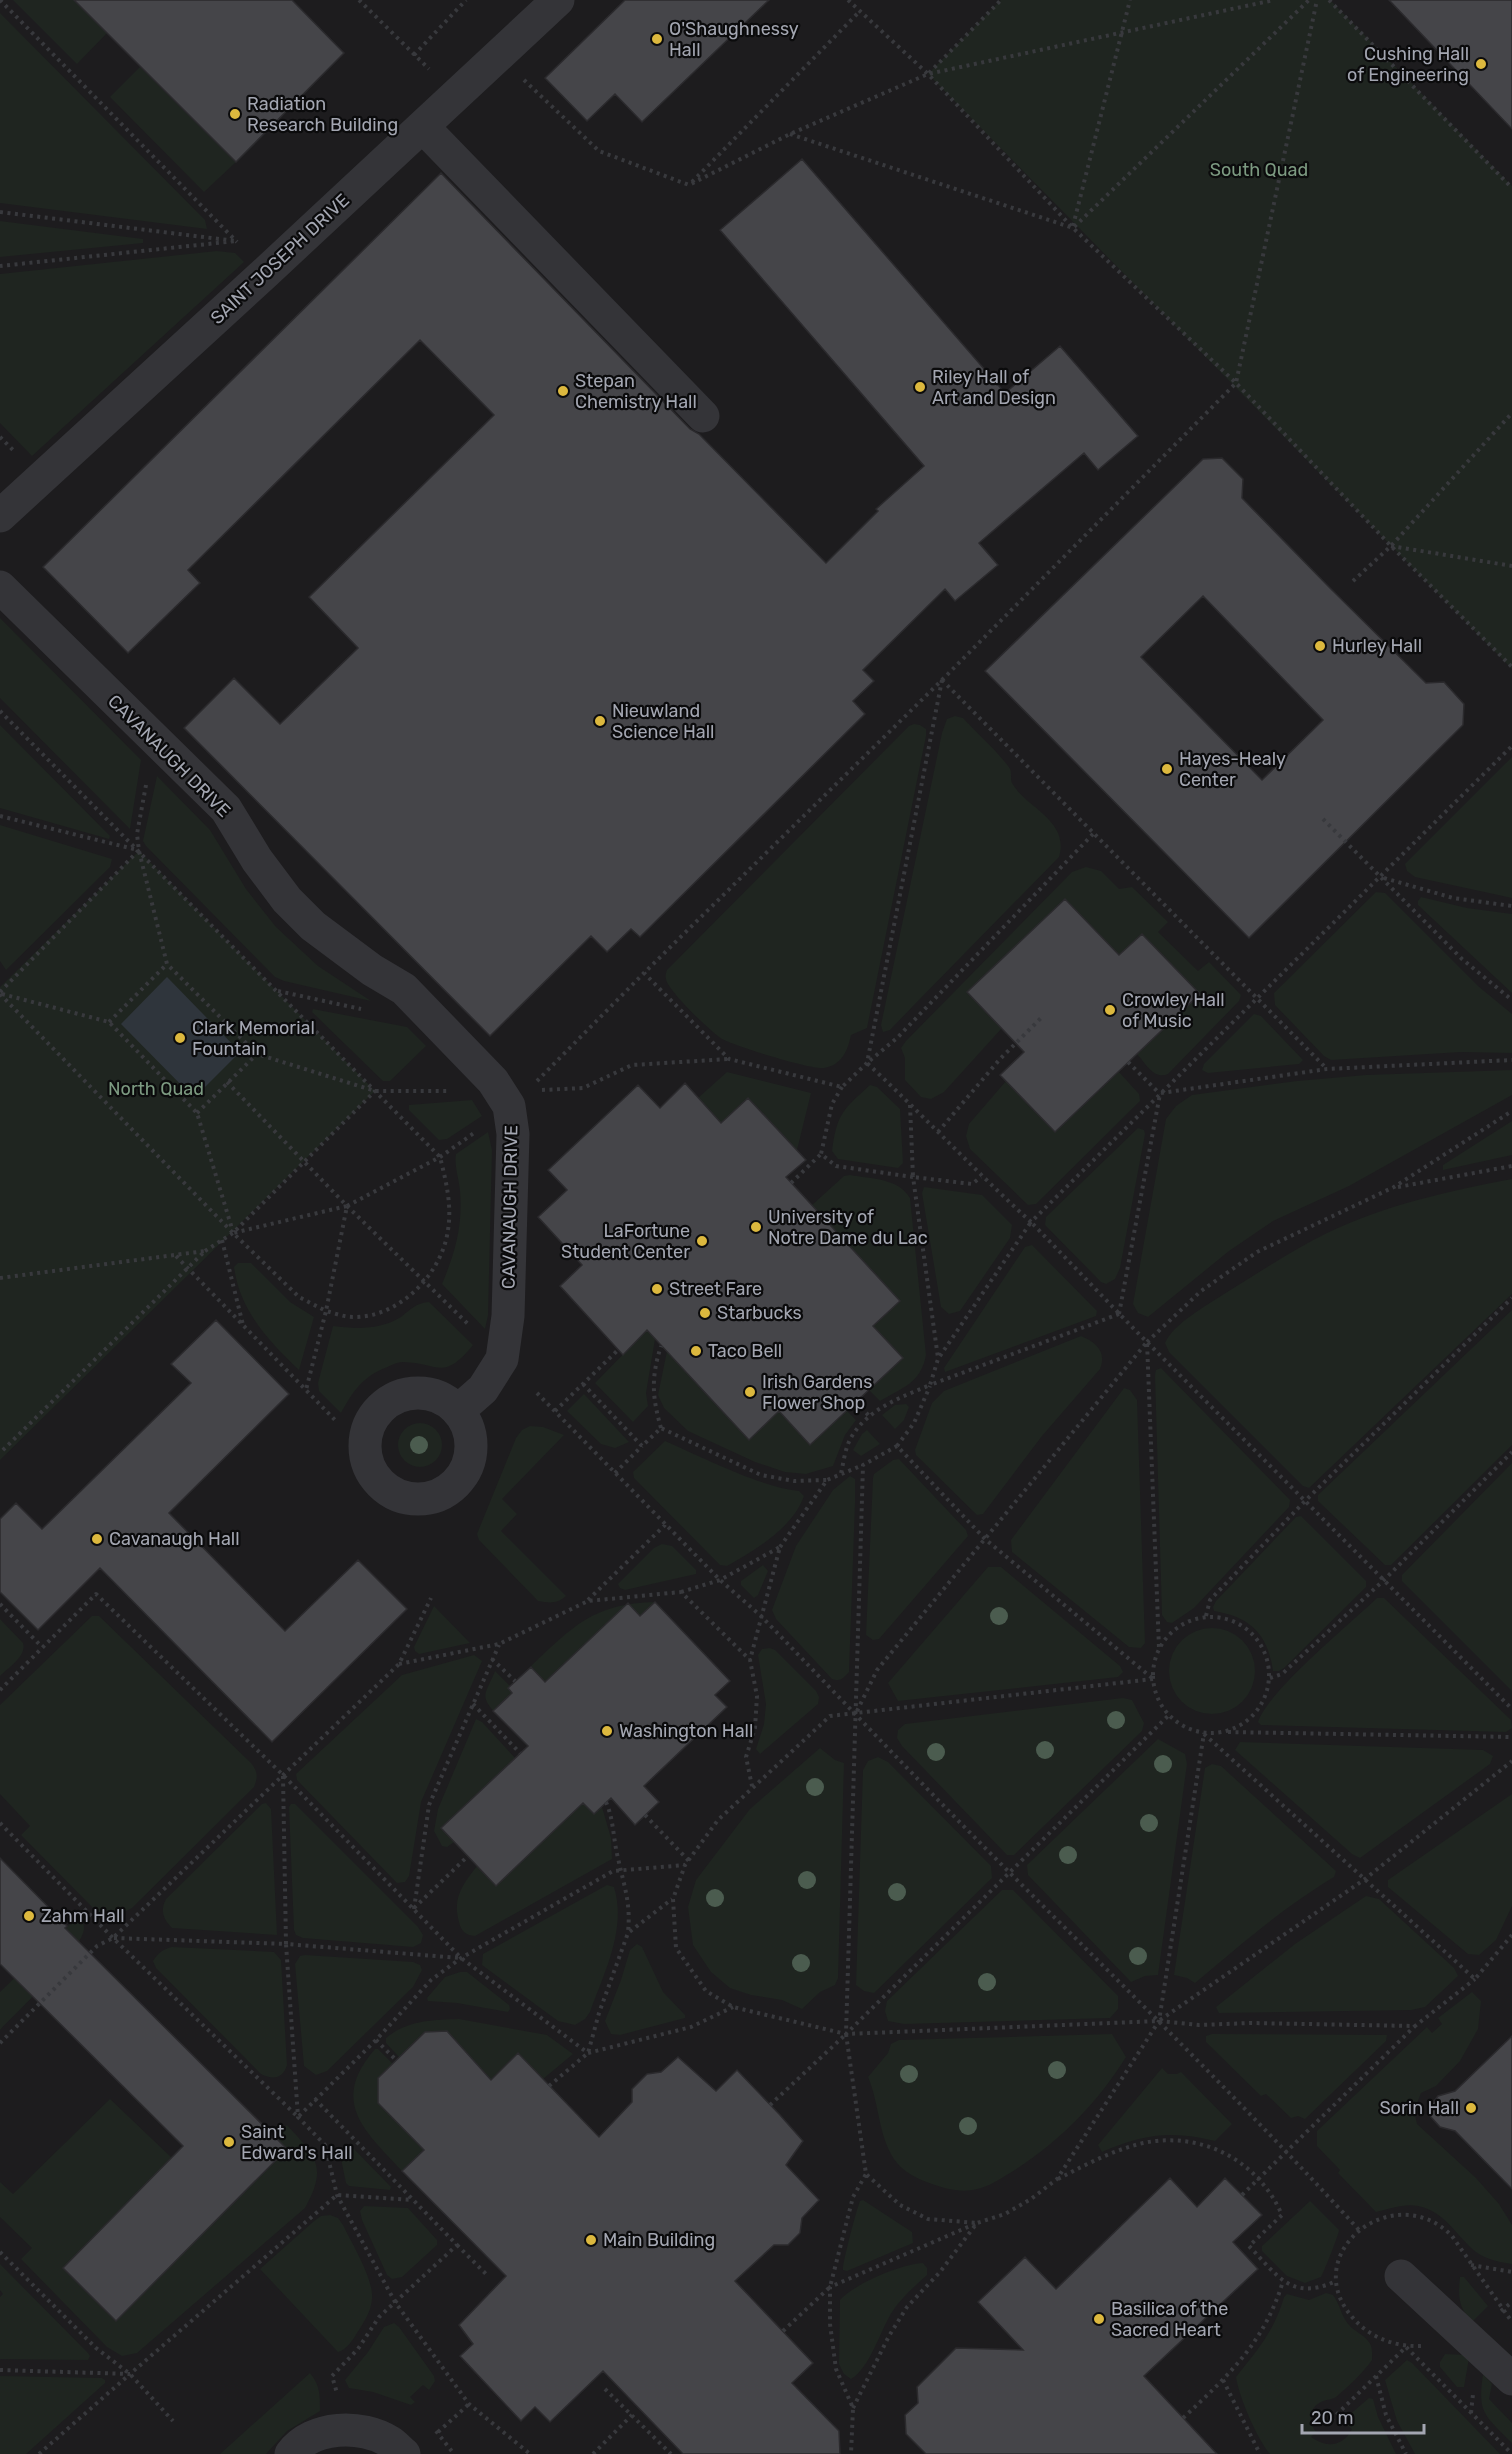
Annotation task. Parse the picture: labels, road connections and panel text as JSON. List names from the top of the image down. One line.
{"streets":{"street":["SAINT JOSEPH DRIVE","CAVANAUGH DRIVE"]},"parks":["South Quad","North Quad"],"places":["O'Shaughnessy Hall","Cushing Hall of Engineering","Radiation Research Building","Riley Hall of Art and Design","Stepan Chemistry Hall","Hurley Hall","Nieuwland Science Hall","Hayes-Healy Center","Crowley Hall of Music","Clark Memorial Fountain","University of Notre Dame du Lac","LaFortune Student Center","Street Fare","Starbucks","Taco Bell","Irish Gardens Flower Shop","Cavanaugh Hall","Washington Hall","Zahm Hall","Sorin Hall","Saint Edward's Hall","Main Building","Basilica of the Sacred Heart"],"scale_bar":"20 m"}
